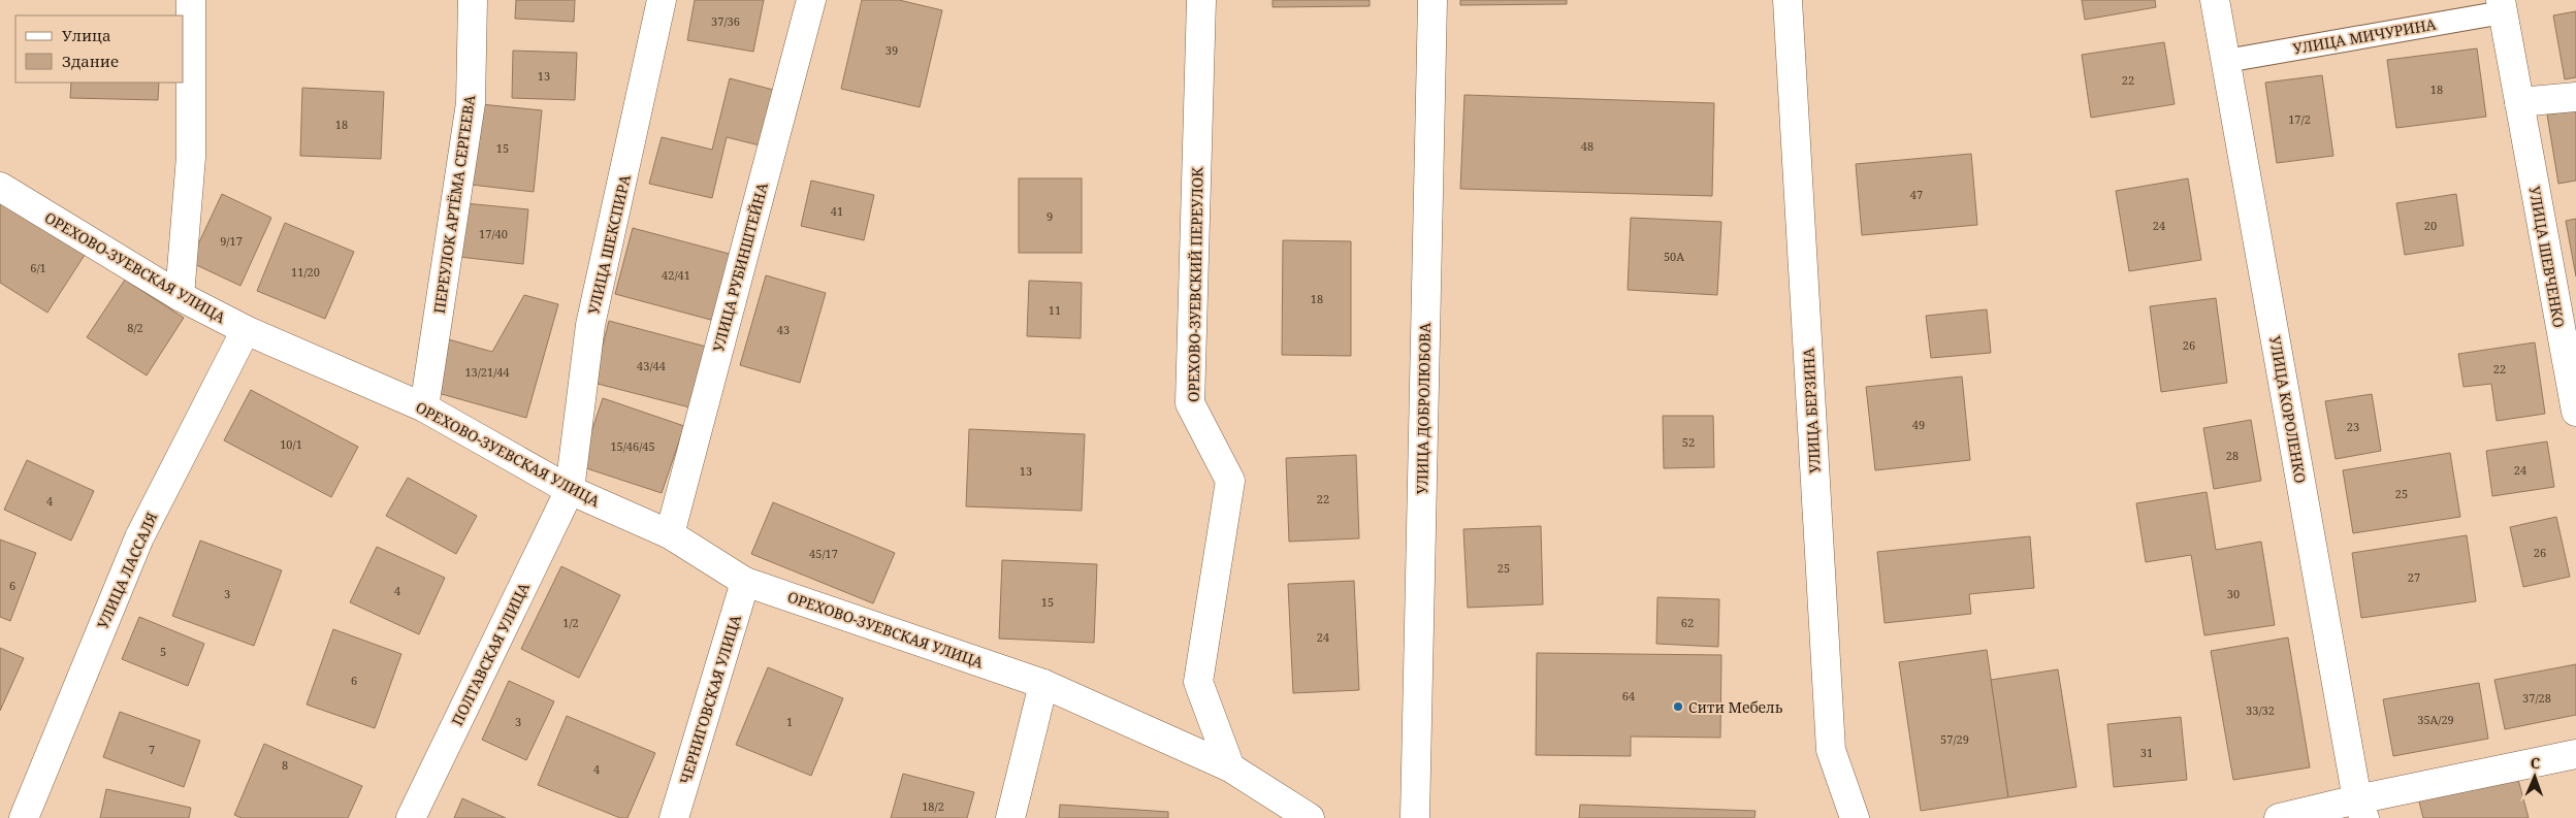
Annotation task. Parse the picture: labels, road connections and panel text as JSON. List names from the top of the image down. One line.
{"streets":{"street":["ПЕРЕУЛОК АРТЁМА СЕРГЕЕВА","УЛИЦА ШЕКСПИРА","УЛИЦА ШЕВЧЕНКО","ОРЕХОВО-ЗУЕВСКАЯ УЛИЦА","УЛИЦА РУБИНШТЕЙНА","ОРЕХОВО-ЗУЕВСКИЙ ПЕРЕУЛОК","УЛИЦА ДОБРОЛЮБОВА","УЛИЦА КОРОЛЕНКО","УЛИЦА БЕРЗИНА","УЛИЦА ЛАССАЛЯ","ПОЛТАВСКАЯ УЛИЦА","ЧЕРНИГОВСКАЯ УЛИЦА"],"lane":["УЛИЦА МИЧУРИНА"]},"crossings":[["УЛИЦА МИЧУРИНА","УЛИЦА ШЕВЧЕНКО"],["УЛИЦА МИЧУРИНА","УЛИЦА КОРОЛЕНКО"],["ПЕРЕУЛОК АРТЁМА СЕРГЕЕВА","ОРЕХОВО-ЗУЕВСКАЯ УЛИЦА"],["УЛИЦА ШЕКСПИРА","ОРЕХОВО-ЗУЕВСКАЯ УЛИЦА"],["УЛИЦА ШЕКСПИРА","ПОЛТАВСКАЯ УЛИЦА"],["ОРЕХОВО-ЗУЕВСКАЯ УЛИЦА","УЛИЦА РУБИНШТЕЙНА"],["ОРЕХОВО-ЗУЕВСКАЯ УЛИЦА","ОРЕХОВО-ЗУЕВСКИЙ ПЕРЕУЛОК"],["ОРЕХОВО-ЗУЕВСКАЯ УЛИЦА","УЛИЦА ЛАССАЛЯ"],["ОРЕХОВО-ЗУЕВСКАЯ УЛИЦА","ПОЛТАВСКАЯ УЛИЦА"],["ОРЕХОВО-ЗУЕВСКАЯ УЛИЦА","ЧЕРНИГОВСКАЯ УЛИЦА"]],"places":["Сити Мебель"],"house_numbers":["37/36","39","13","22","18","17/2","18","48","15","47","41","9","24","20","17/40","9/17","50А","6/1","11/20","42/41","18","11","8/2","43","26","43/44","22","13/21/44","49","23","52","10/1","15/46/45","28","24","13","25","22","4","26","45/17","25","27","6","4","3","30","15","1/2","62","24","5","6","64","37/28","33/32","35А/29","3","1","57/29","7","31","8","4","18/2"],"legend":["Улица","Здание"],"north":"top"}
